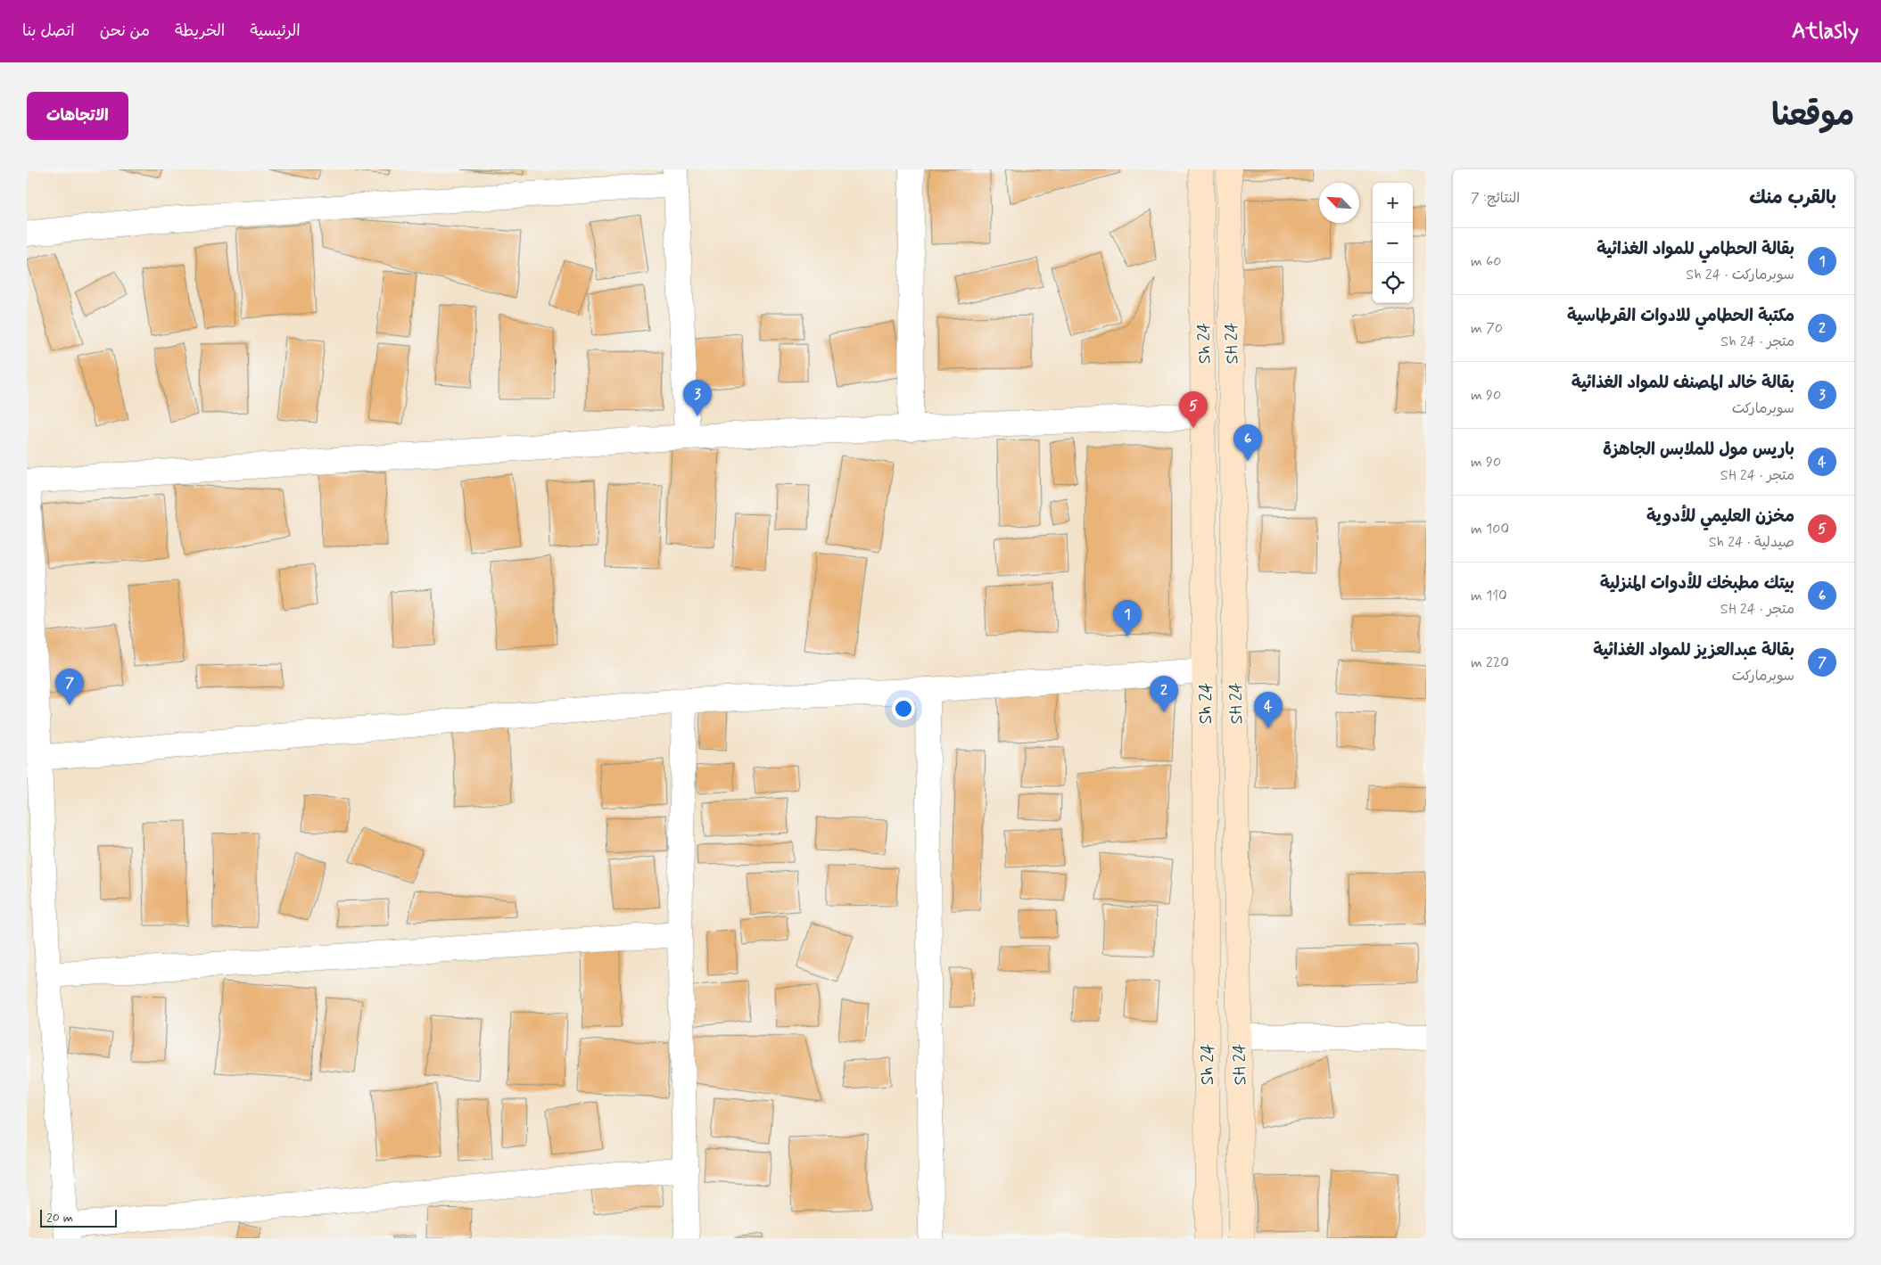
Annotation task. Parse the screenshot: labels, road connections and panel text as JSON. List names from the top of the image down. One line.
{"streets":{"street":["Sh 24","SH 24"]},"scale_bar":"20 m","north":"top left","page":{"header":"Atlasly","nav":["الرئيسية","الخريطة","من نحن","اتصل بنا"],"title":"موقعنا","buttons":"الاتجاهات","heading":["بالقرب منك","النتائج: 7"],"map_buttons":["+","−"],"list":[{"mark":"1","name":"بقالة الحطامي للمواد الغذائية","note":"سوبرماركت · Sh 24","value":"60 m"},{"mark":"2","name":"مكتبة الحطامي للادوات القرطاسية","note":"متجر · Sh 24","value":"70 m"},{"mark":"3","name":"بقالة خالد المصنف للمواد الغذائية","note":"سوبرماركت","value":"90 m"},{"mark":"4","name":"باريس مول للملابس الجاهزة","note":"متجر · SH 24","value":"90 m"},{"mark":"5","name":"مخزن العليمي للأدوية","note":"صيدلية · Sh 24","value":"100 m"},{"mark":"6","name":"بيتك مطبخك للأدوات المنزلية","note":"متجر · SH 24","value":"110 m"},{"mark":"7","name":"بقالة عبدالعزيز للمواد الغذائية","note":"سوبرماركت","value":"220 m"}],"pins":["3","5","6","1","7","2","4"],"scale":"20 m"}}
